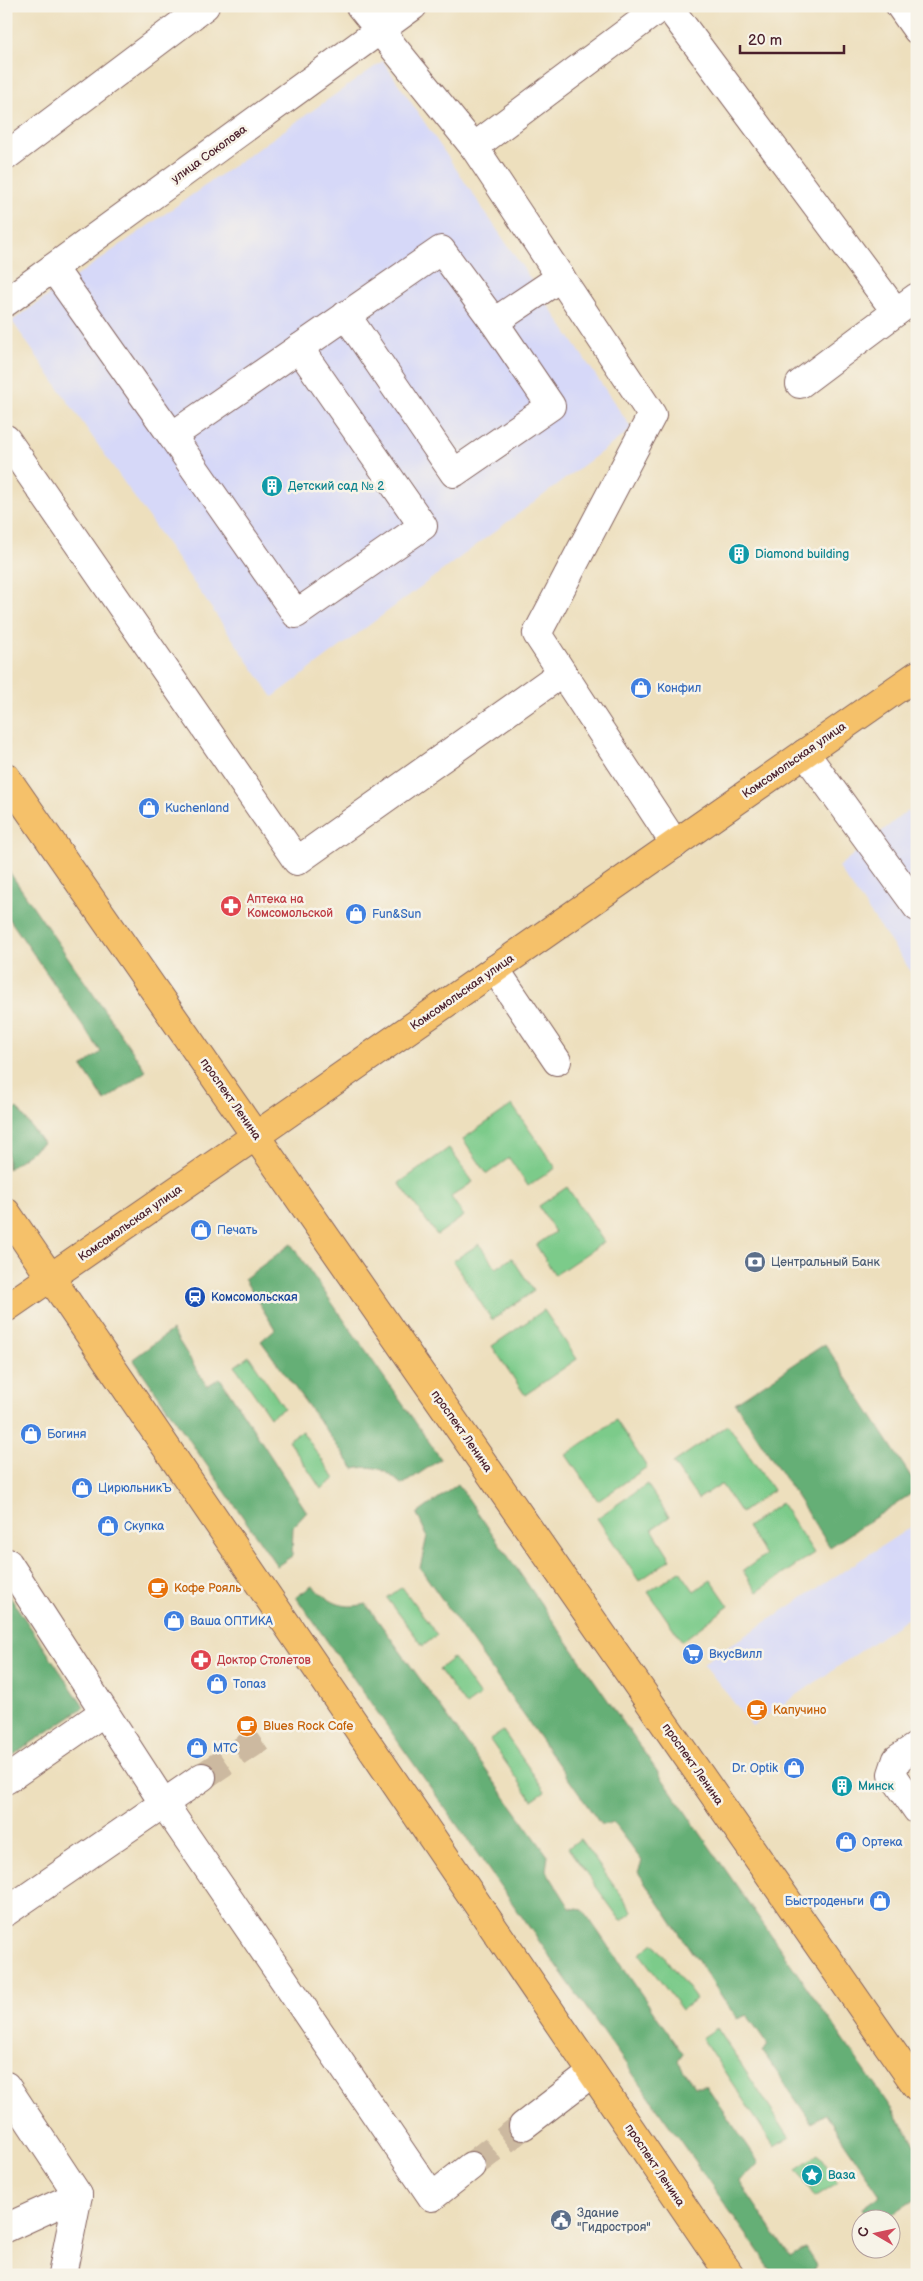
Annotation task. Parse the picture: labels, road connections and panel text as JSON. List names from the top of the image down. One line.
{"streets":{"main road":["Комсомольская улица","проспект Ленина"],"street":["улица Соколова"]},"crossings":[["Комсомольская улица","проспект Ленина"]],"places":{"building":["Детский сад № 2","Diamond building","Минск"],"shop":["Конфил","Kuchenland","Fun&Sun","Печать","Богиня","ЦирюльникЪ","Скупка","Ваша ОПТИКА","Топаз","МТС","Dr. Optik","Ортека","Быстроденьги"],"pharmacy":["Аптека на Комсомольской","Доктор Столетов"],"bank":["Центральный Банк"],"station":["Комсомольская"],"cafe":["Кофе Рояль","Капучино","Blues Rock Cafe"],"supermarket":["ВкусВилл"],"place":["Ваза"],"public building":["Здание \"Гидростроя\""]},"scale_bar":"20 m","north":"left"}
